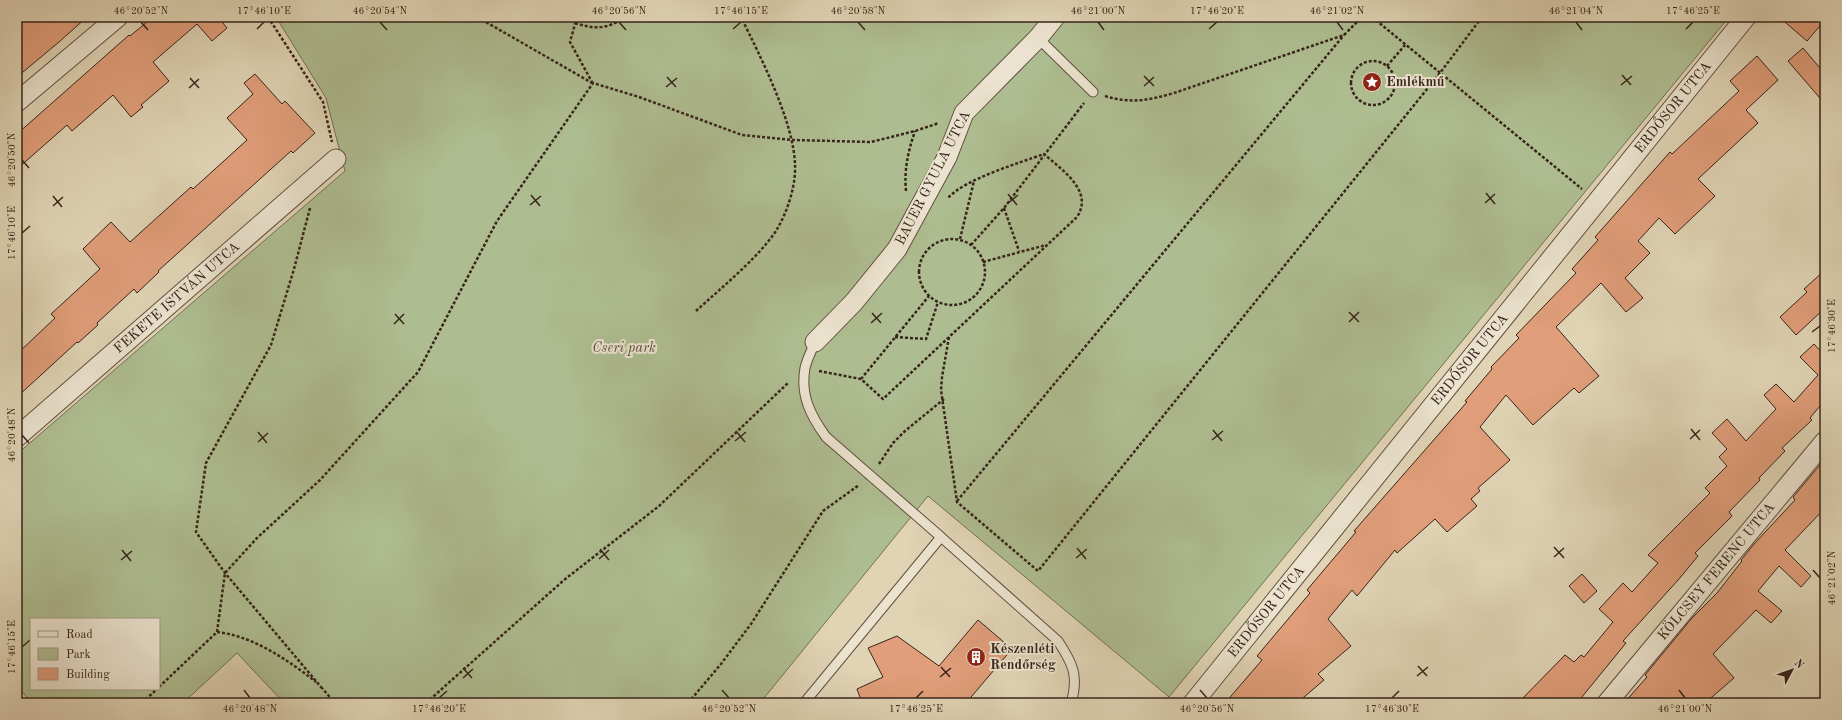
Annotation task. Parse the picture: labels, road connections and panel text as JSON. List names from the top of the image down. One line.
{"streets":{"street":["ERDŐSOR UTCA","BAUER GYULA UTCA","FEKETE ISTVÁN UTCA","KÖLCSEY FERENC UTCA"]},"parks":["Cseri park"],"places":{"place":["Emlékmű"],"building":["Készenléti Rendőrség"]},"legend":["Road","Park","Building"],"north":"top right","coordinates":["46°20'52\"N","17°46'10\"E","46°20'54\"N","46°20'56\"N","17°46'15\"E","46°20'58\"N","46°21'00\"N","17°46'20\"E","46°21'02\"N","46°21'04\"N","17°46'25\"E","46°20'50\"N","17°46'30\"E","46°20'48\"N"]}
